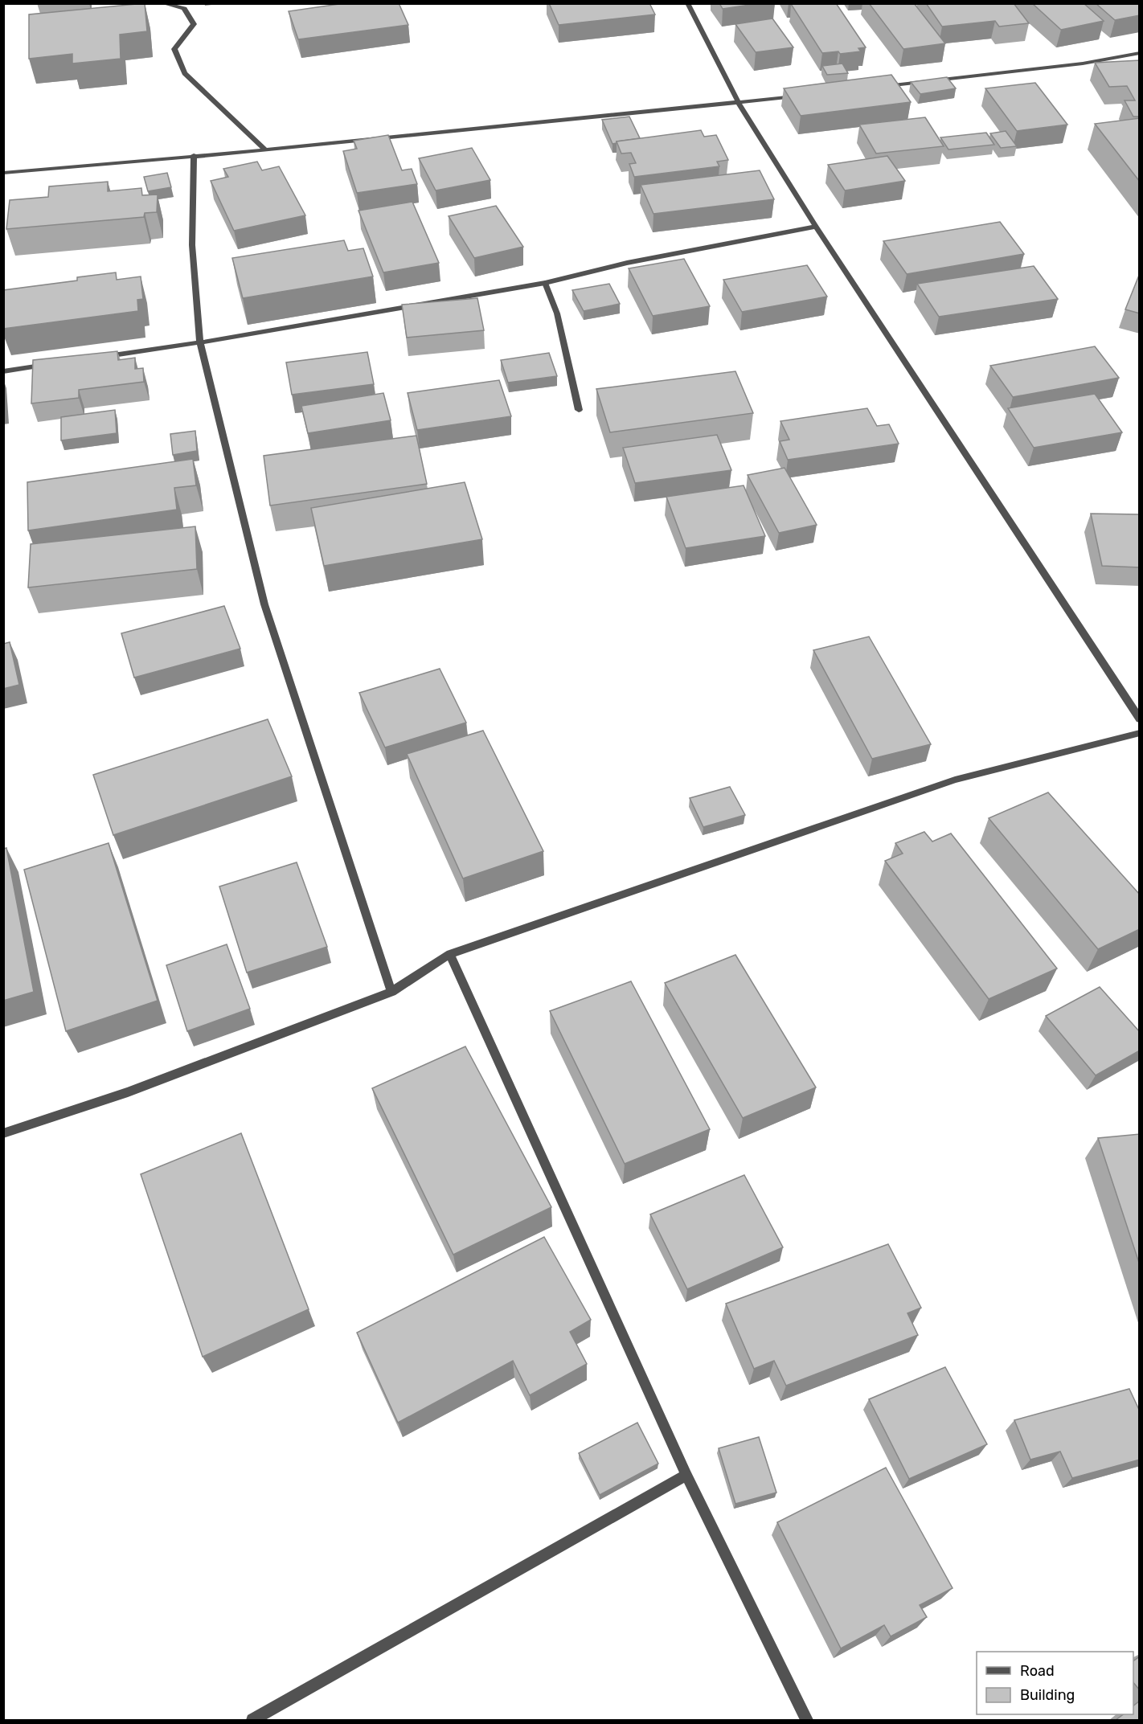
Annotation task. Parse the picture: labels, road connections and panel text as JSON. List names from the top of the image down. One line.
{"legend":["Road","Building"]}
